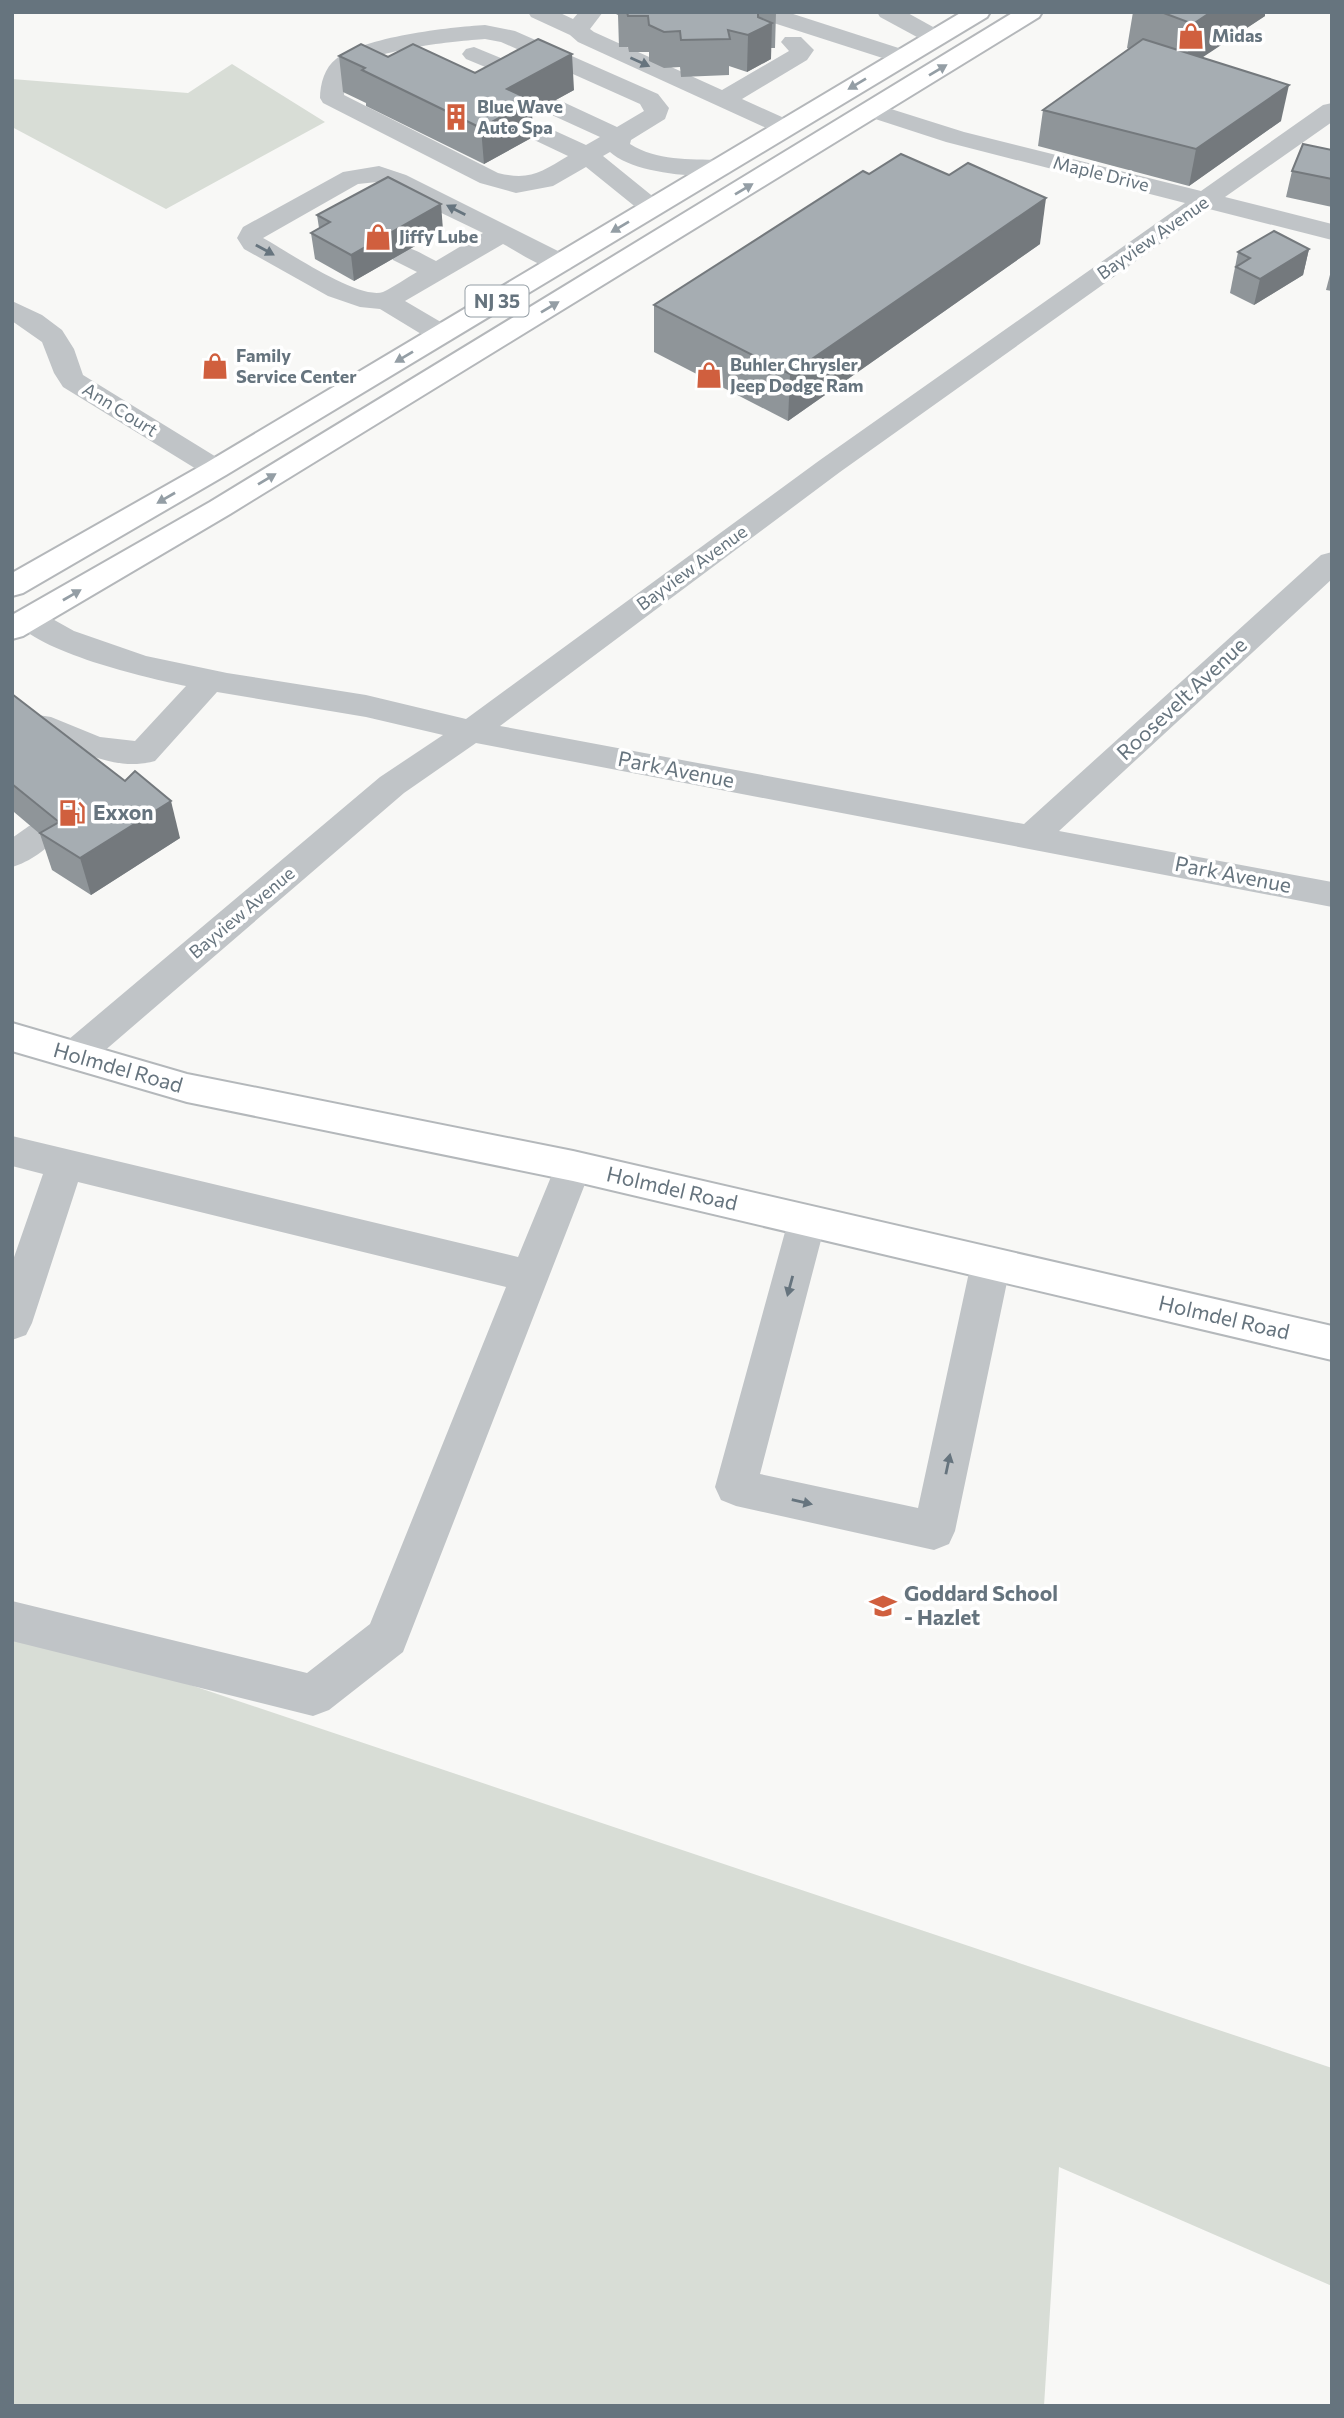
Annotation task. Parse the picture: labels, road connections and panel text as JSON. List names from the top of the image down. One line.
{"streets":{"main road":["NJ 35","Holmdel Road"],"street":["Maple Drive","Bayview Avenue","Ann Court","Roosevelt Avenue","Park Avenue"]},"crossings":[["Maple Drive","Bayview Avenue"],["Maple Drive","NJ 35"],["Bayview Avenue","Park Avenue"],["Bayview Avenue","Holmdel Road"],["NJ 35","Ann Court"],["NJ 35","Park Avenue"],["Roosevelt Avenue","Park Avenue"]],"places":{"shop":["Midas","Jiffy Lube","Family Service Center","Buhler Chrysler Jeep Dodge Ram"],"building":["Blue Wave Auto Spa"],"fuel station":["Exxon"],"school or university":["Goddard School - Hazlet"]}}
